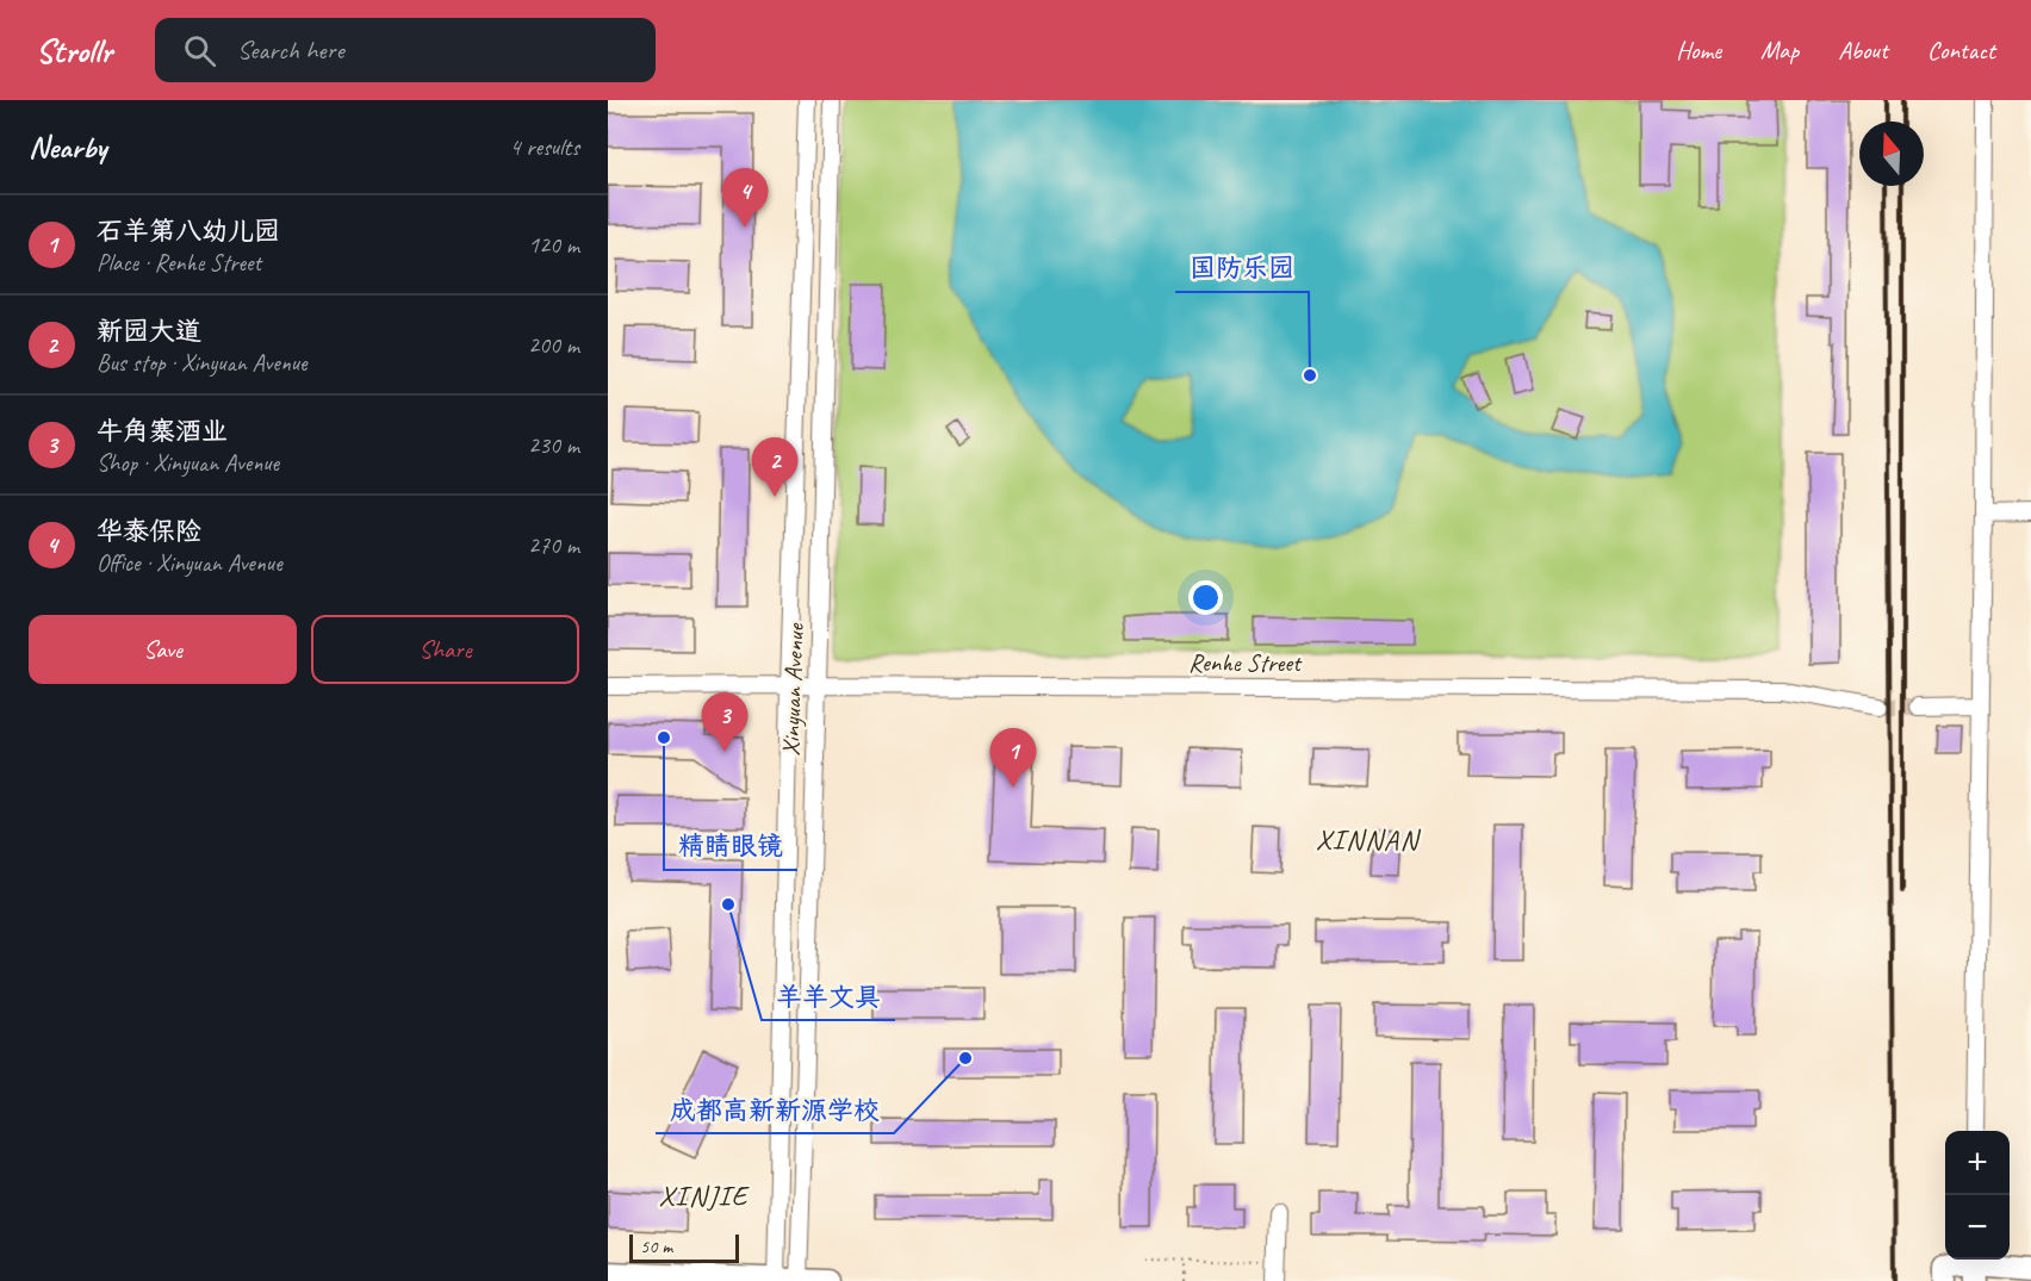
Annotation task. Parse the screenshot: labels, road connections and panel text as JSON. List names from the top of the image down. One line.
{"streets":{"street":["Renhe Street","Xinyuan Avenue"]},"crossings":[["Renhe Street","Xinyuan Avenue"]],"districts":["XINNAN","XINJIE"],"places":["国防乐园","精睛眼镜","羊羊文具","成都高新新源学校"],"scale_bar":"50 m","north":"top","page":{"header":"Strollr","search":"Search here","nav":["Home","Map","About","Contact"],"heading":["Nearby","4 results"],"pins":["4","2","3","1"],"list":[{"mark":"1","name":"石羊第八幼儿园","note":"Place · Renhe Street","value":"120 m"},{"mark":"2","name":"新园大道","note":"Bus stop · Xinyuan Avenue","value":"200 m"},{"mark":"3","name":"牛角寨酒业","note":"Shop · Xinyuan Avenue","value":"230 m"},{"mark":"4","name":"华泰保险","note":"Office · Xinyuan Avenue","value":"270 m"}],"buttons":["Save","Share"],"map_buttons":["+","−"],"scale":"50 m"}}
